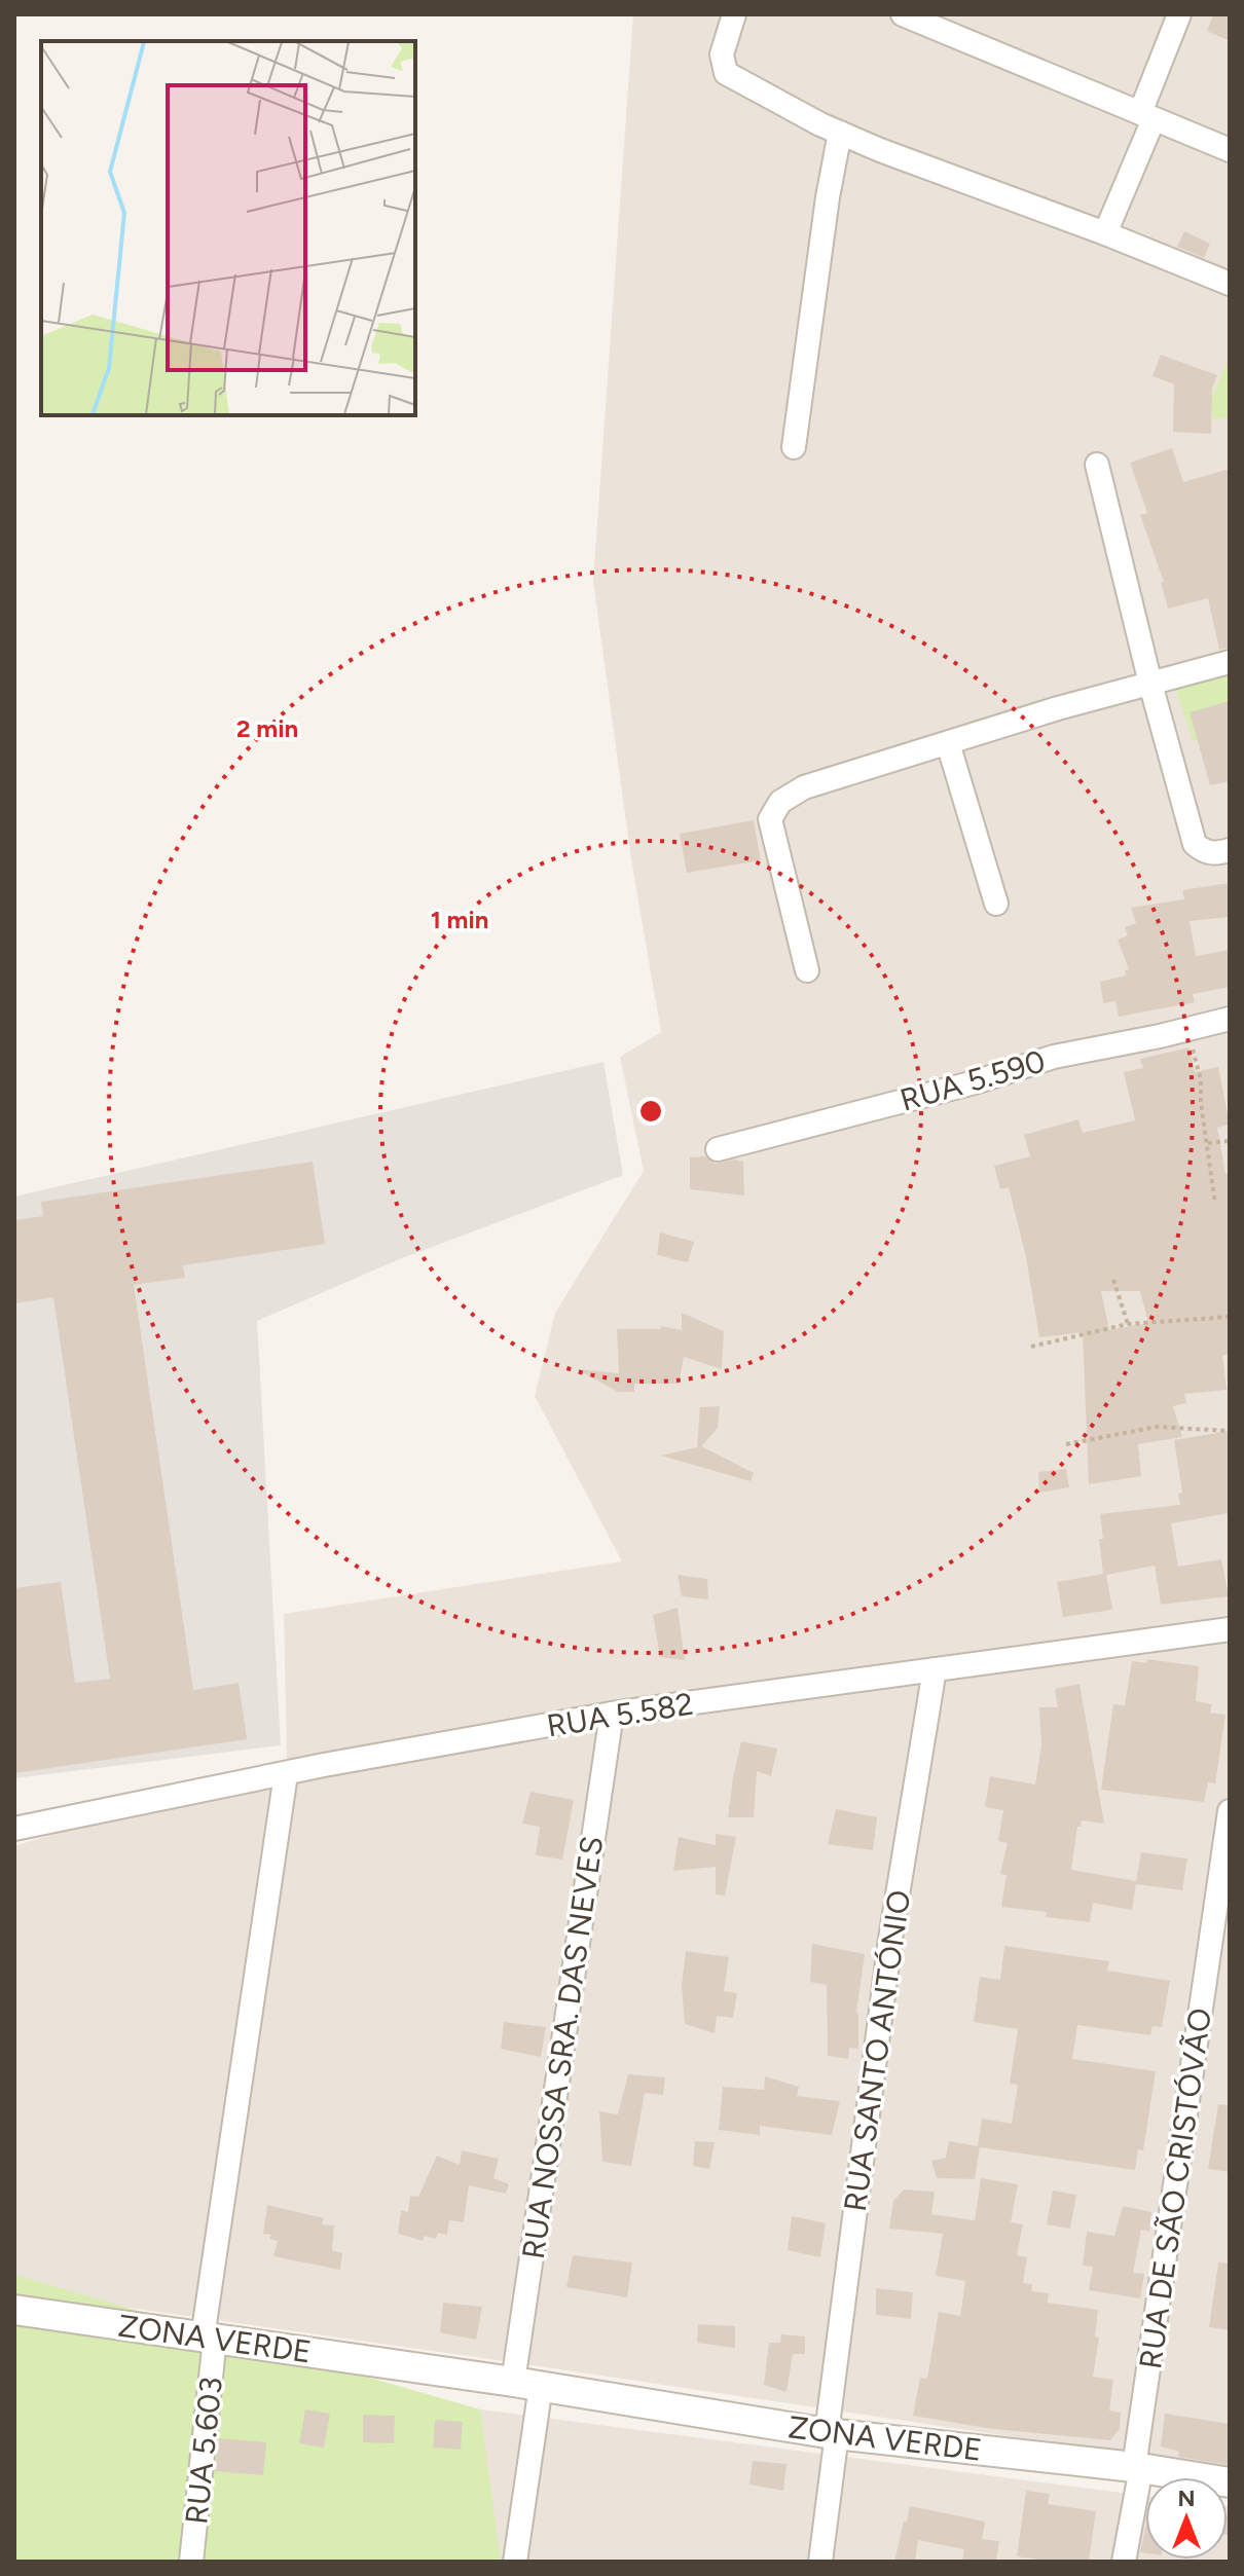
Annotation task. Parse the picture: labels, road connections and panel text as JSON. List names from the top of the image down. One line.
{"streets":{"street":["RUA 5.590","RUA 5.582","RUA NOSSA SRA. DAS NEVES","RUA SANTO ANTÓNIO","RUA DE SÃO CRISTÓVÃO","ZONA VERDE","RUA 5.603"]},"crossings":[["RUA 5.582","RUA NOSSA SRA. DAS NEVES"],["RUA 5.582","RUA SANTO ANTÓNIO"],["RUA 5.582","RUA 5.603"],["RUA NOSSA SRA. DAS NEVES","ZONA VERDE"],["RUA SANTO ANTÓNIO","ZONA VERDE"],["RUA DE SÃO CRISTÓVÃO","ZONA VERDE"],["ZONA VERDE","RUA 5.603"]],"north":"top","rings":["2 min","1 min"]}
